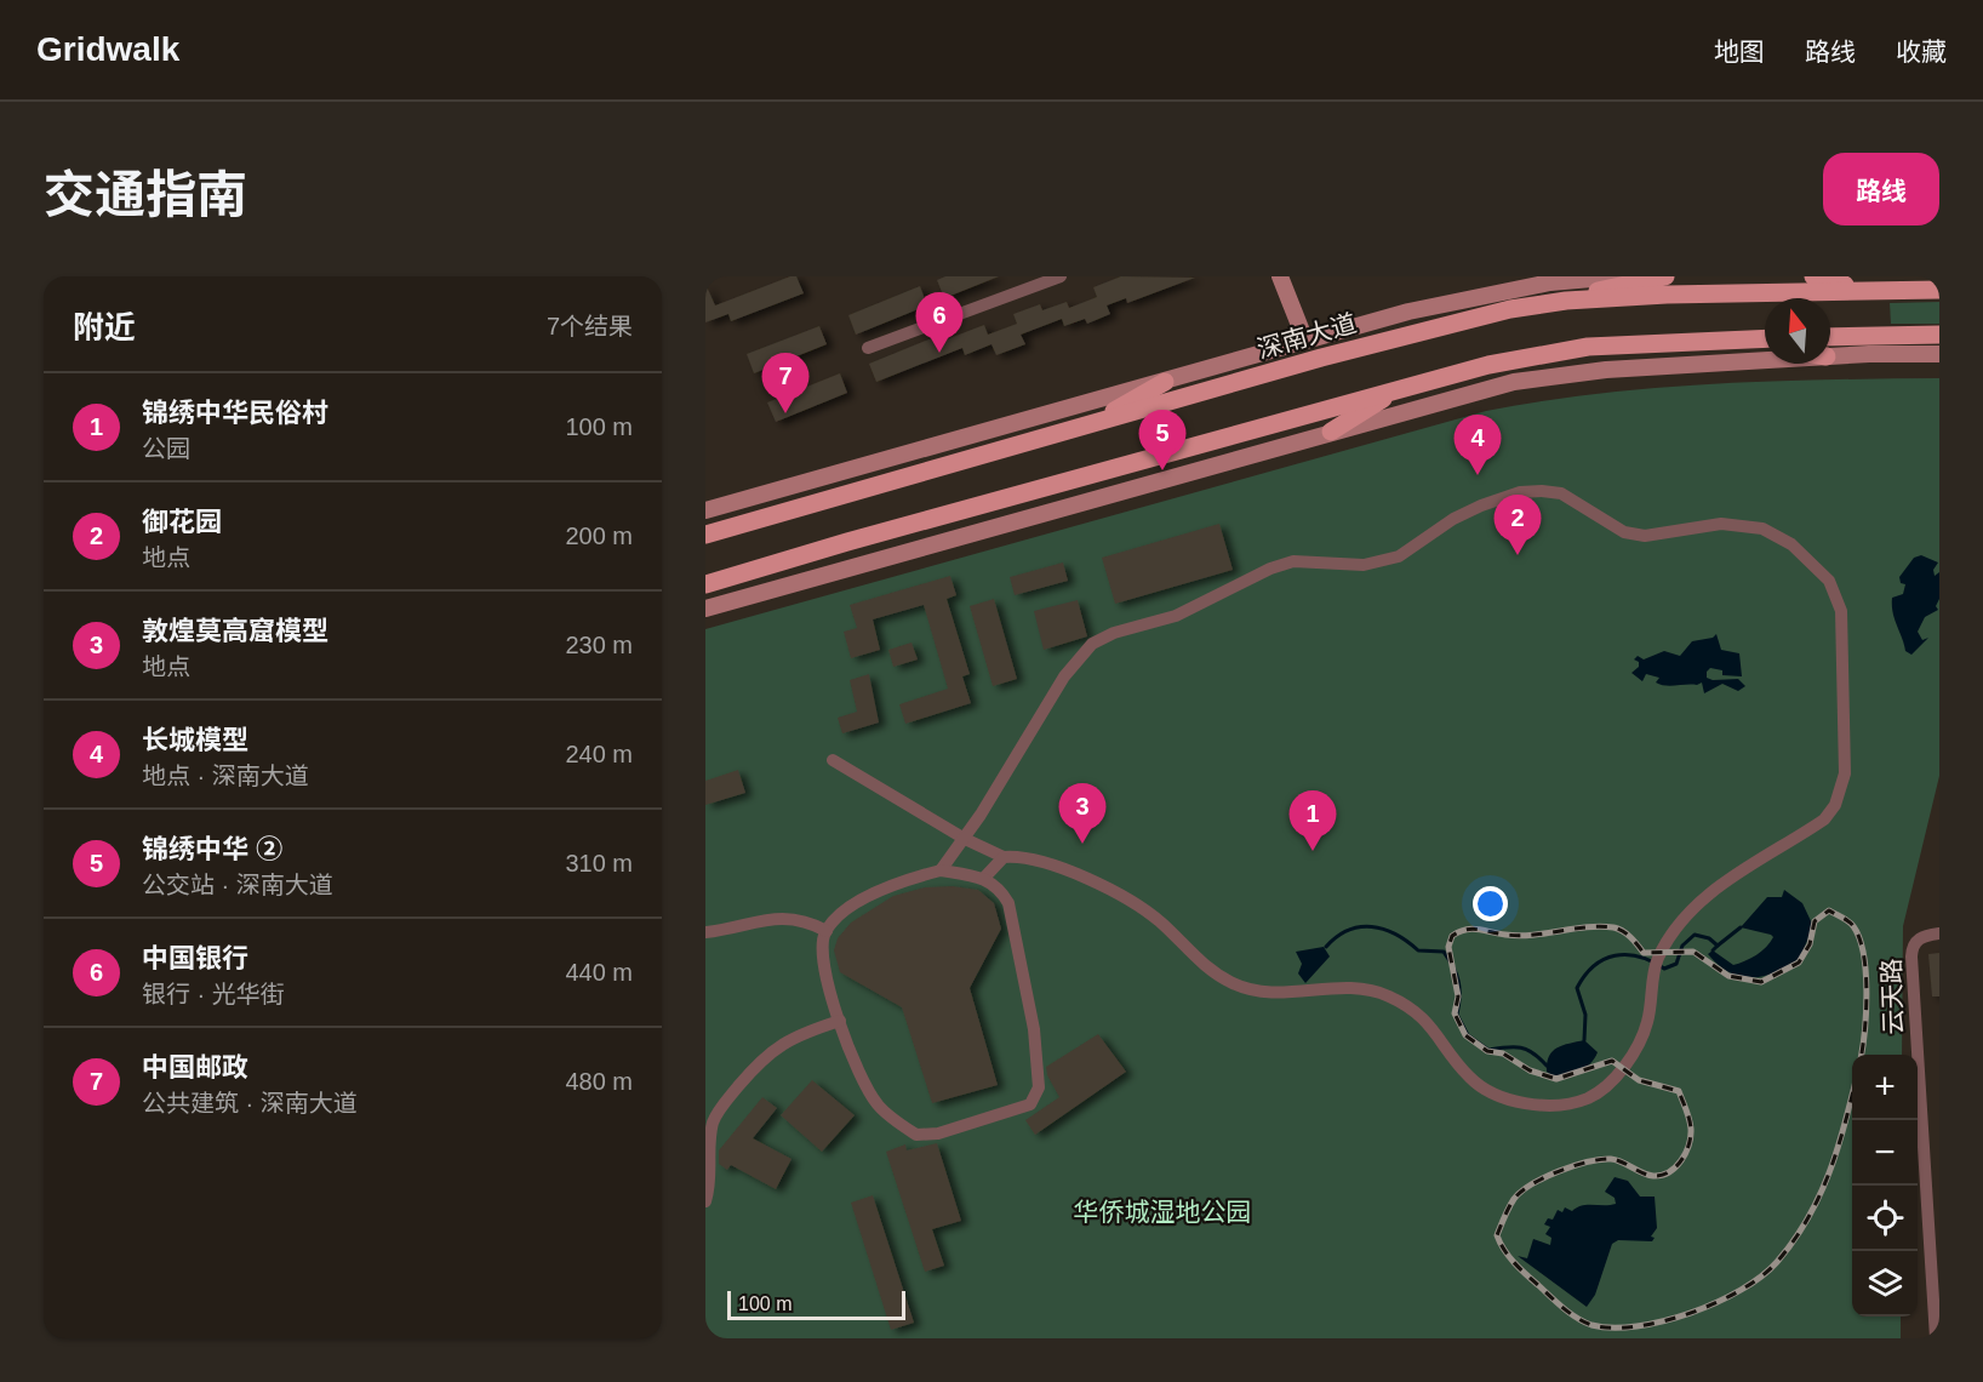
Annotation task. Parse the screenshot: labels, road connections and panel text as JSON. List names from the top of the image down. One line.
{"streets":{"main road":["深南大道"],"street":["云天路"]},"parks":["华侨城湿地公园"],"scale_bar":"100 m","north":"top","page":{"header":"Gridwalk","nav":["地图","路线","收藏"],"title":"交通指南","buttons":"路线","heading":["附近","7个结果"],"pins":["6","7","5","4","2","3","1"],"list":[{"mark":"1","name":"锦绣中华民俗村","note":"公园","value":"100 m"},{"mark":"2","name":"御花园","note":"地点","value":"200 m"},{"mark":"3","name":"敦煌莫高窟模型","note":"地点","value":"230 m"},{"mark":"4","name":"长城模型","note":"地点 · 深南大道","value":"240 m"},{"mark":"5","name":"锦绣中华 ②","note":"公交站 · 深南大道","value":"310 m"},{"mark":"6","name":"中国银行","note":"银行 · 光华街","value":"440 m"},{"mark":"7","name":"中国邮政","note":"公共建筑 · 深南大道","value":"480 m"}],"map_buttons":["+","−"],"scale":"100 m"}}
